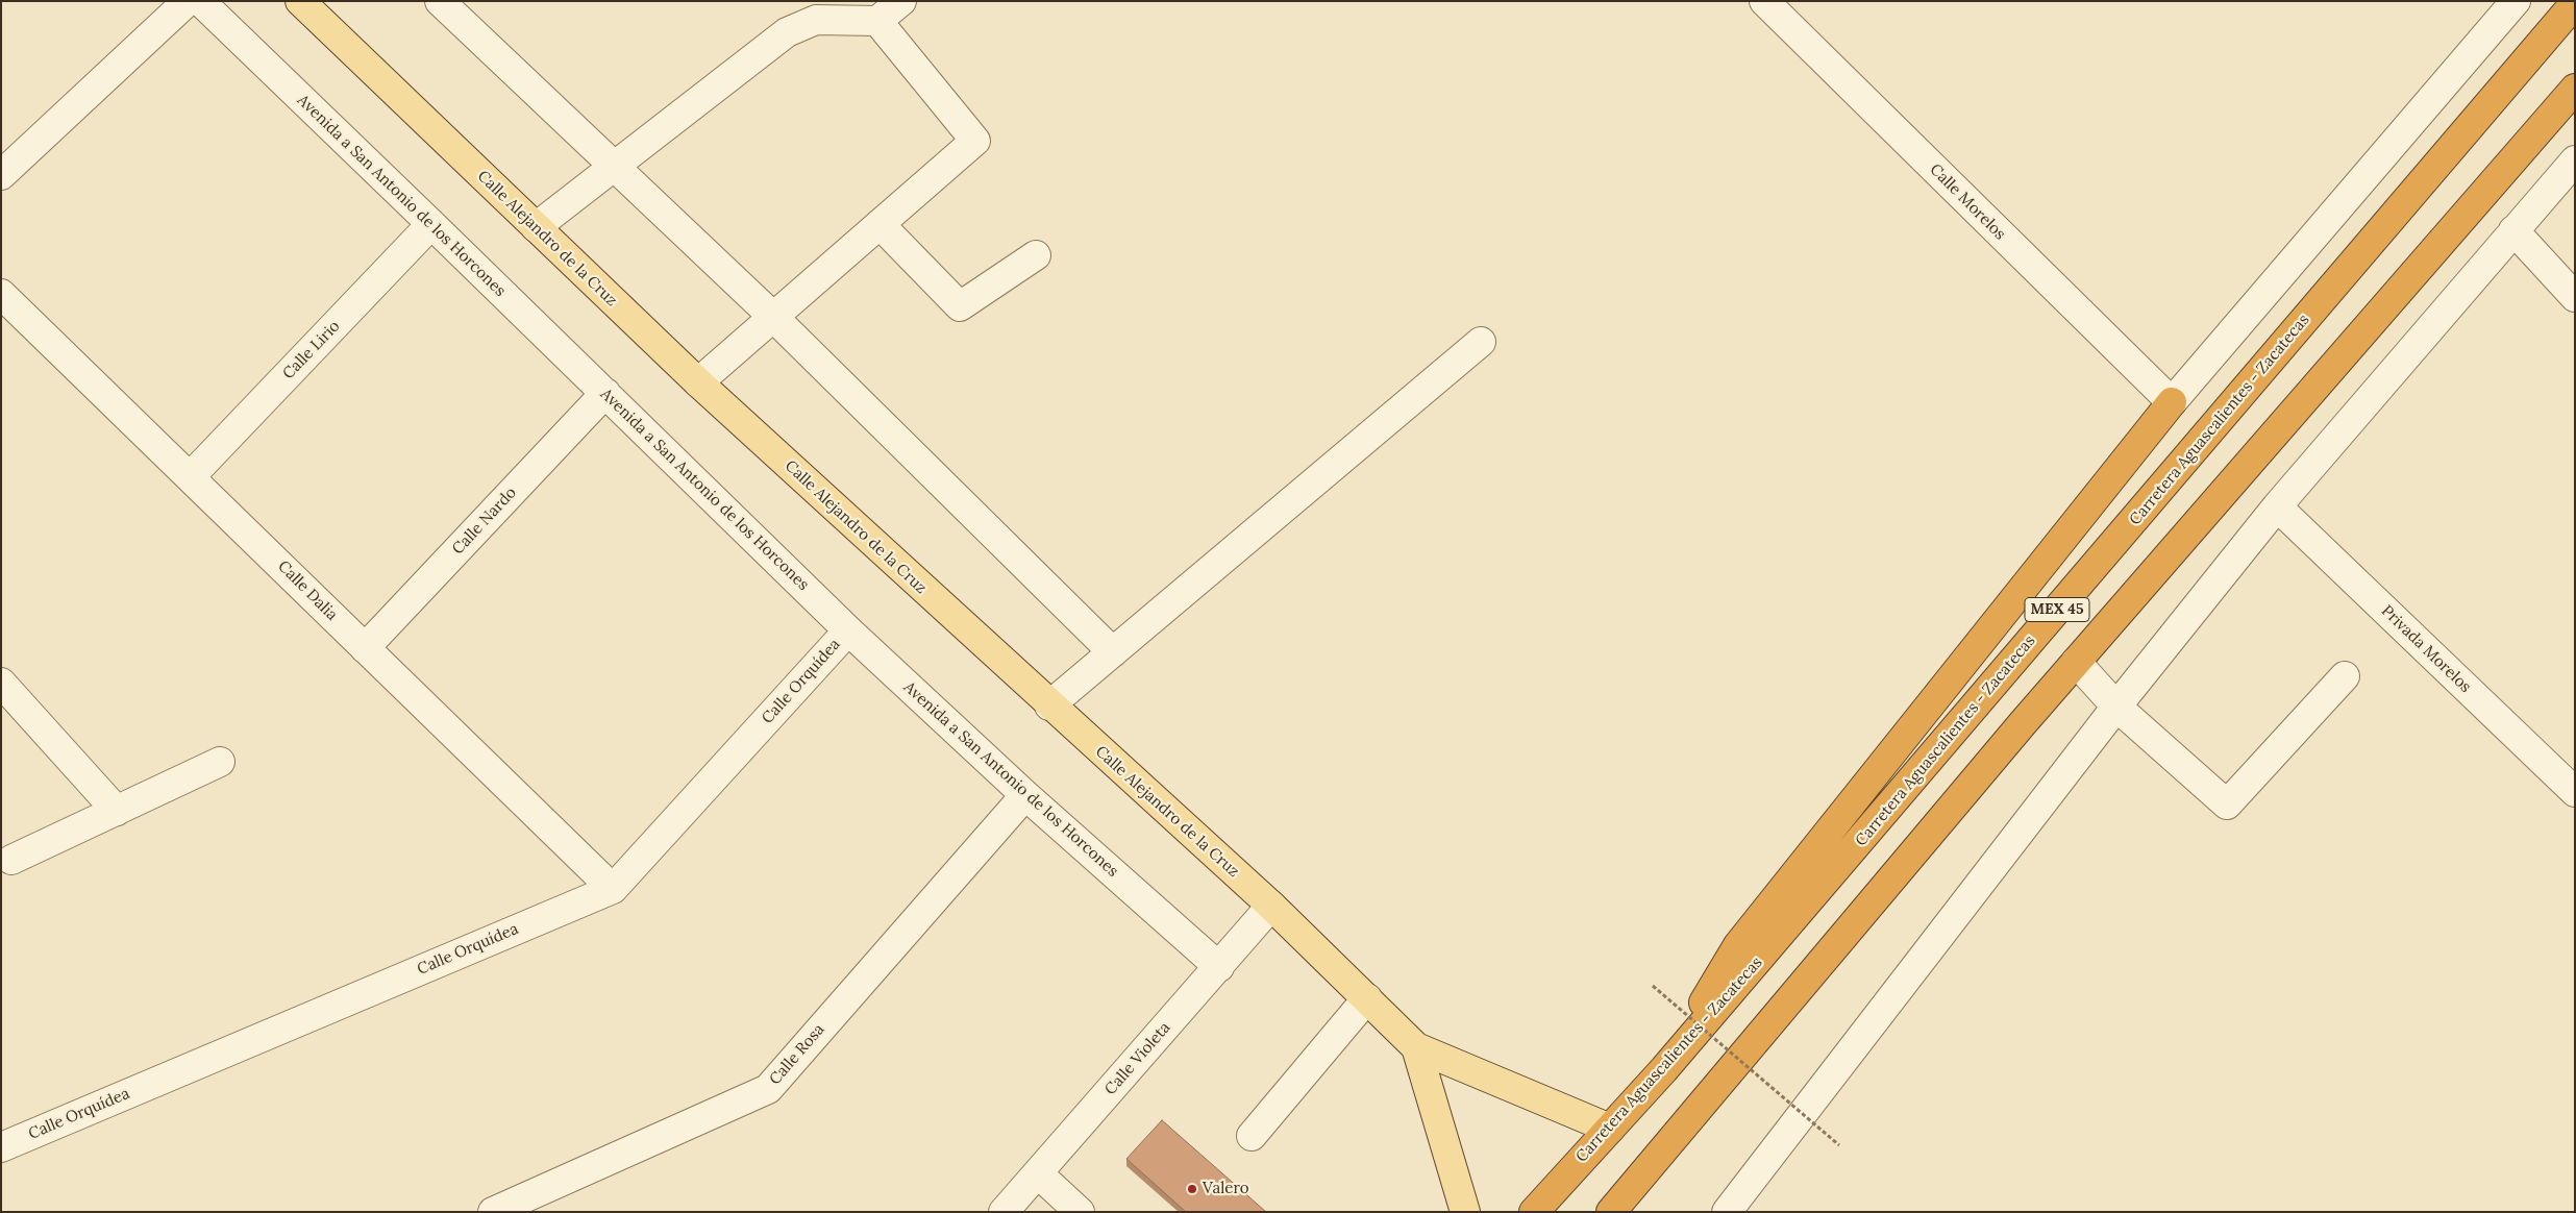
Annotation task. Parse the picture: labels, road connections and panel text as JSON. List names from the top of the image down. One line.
{"streets":{"highway":["Carretera Aguascalientes - Zacatecas","MEX 45"],"main road":["Calle Alejandro de la Cruz"],"street":["Avenida a San Antonio de los Horcones","Calle Morelos","Calle Lirio","Calle Nardo","Calle Dalia","Privada Morelos","Calle Orquídea","Calle Rosa","Calle Violeta"]},"crossings":[["Avenida a San Antonio de los Horcones","Calle Lirio"],["Avenida a San Antonio de los Horcones","Calle Nardo"],["Avenida a San Antonio de los Horcones","Calle Orquídea"],["Avenida a San Antonio de los Horcones","Calle Rosa"],["Avenida a San Antonio de los Horcones","Calle Violeta"],["Calle Alejandro de la Cruz","Carretera Aguascalientes - Zacatecas"],["Calle Alejandro de la Cruz","Calle Violeta"],["Calle Lirio","Calle Dalia"],["Calle Nardo","Calle Dalia"],["Calle Dalia","Calle Orquídea"]],"places":["Valero"]}
